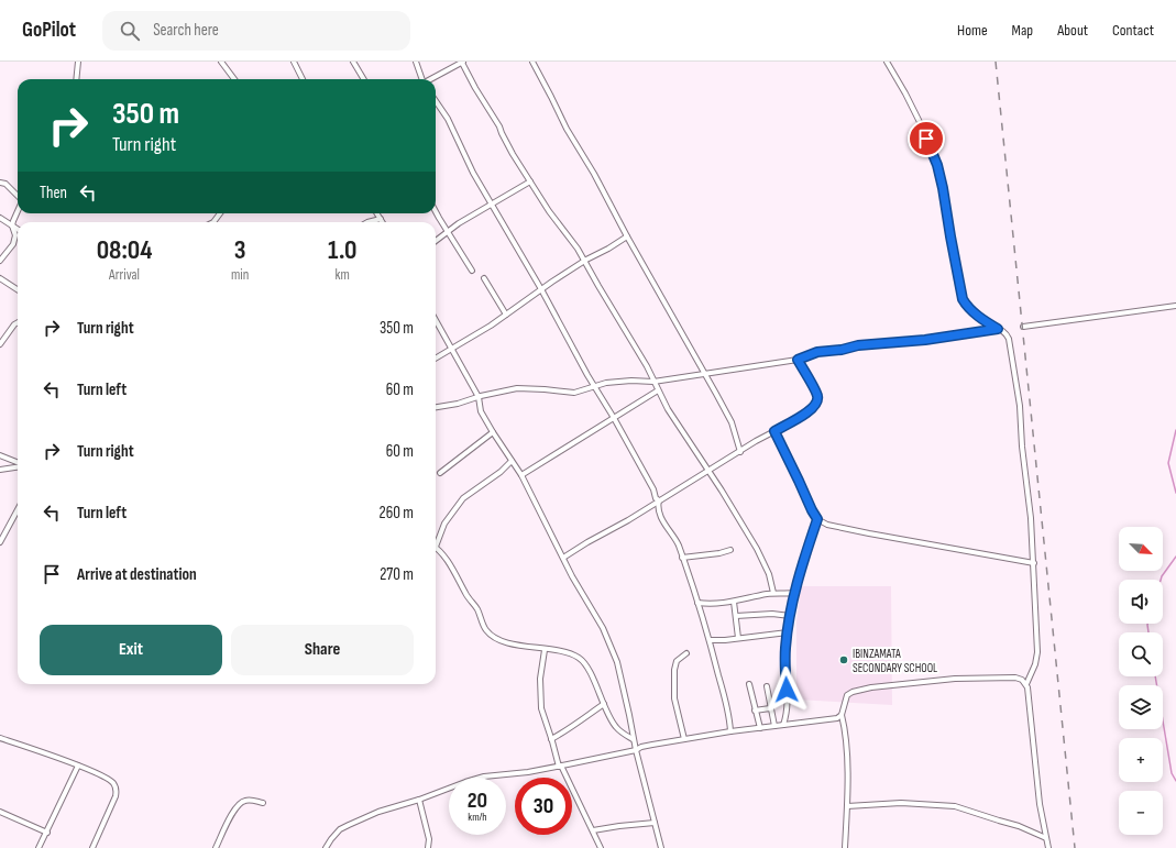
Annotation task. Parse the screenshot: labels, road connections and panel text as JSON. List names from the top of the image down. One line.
{"places":["IBINZAMATA SECONDARY SCHOOL"],"north":"bottom right","page":{"header":"GoPilot","search":"Search here","nav":["Home","Map","About","Contact"],"turn":["350 m","Turn right"],"then":"Then","eta":["08:04","Arrival","3","min","1.0","km"],"list":[{"name":"Turn right","value":"350 m"},{"name":"Turn left","value":"60 m"},{"name":"Turn right","value":"60 m"},{"name":"Turn left","value":"260 m"},{"name":"Arrive at destination","value":"270 m"}],"map_buttons":["+","−"],"buttons":["Exit","Share"],"speed":"20 km/h","limit":"30"}}
